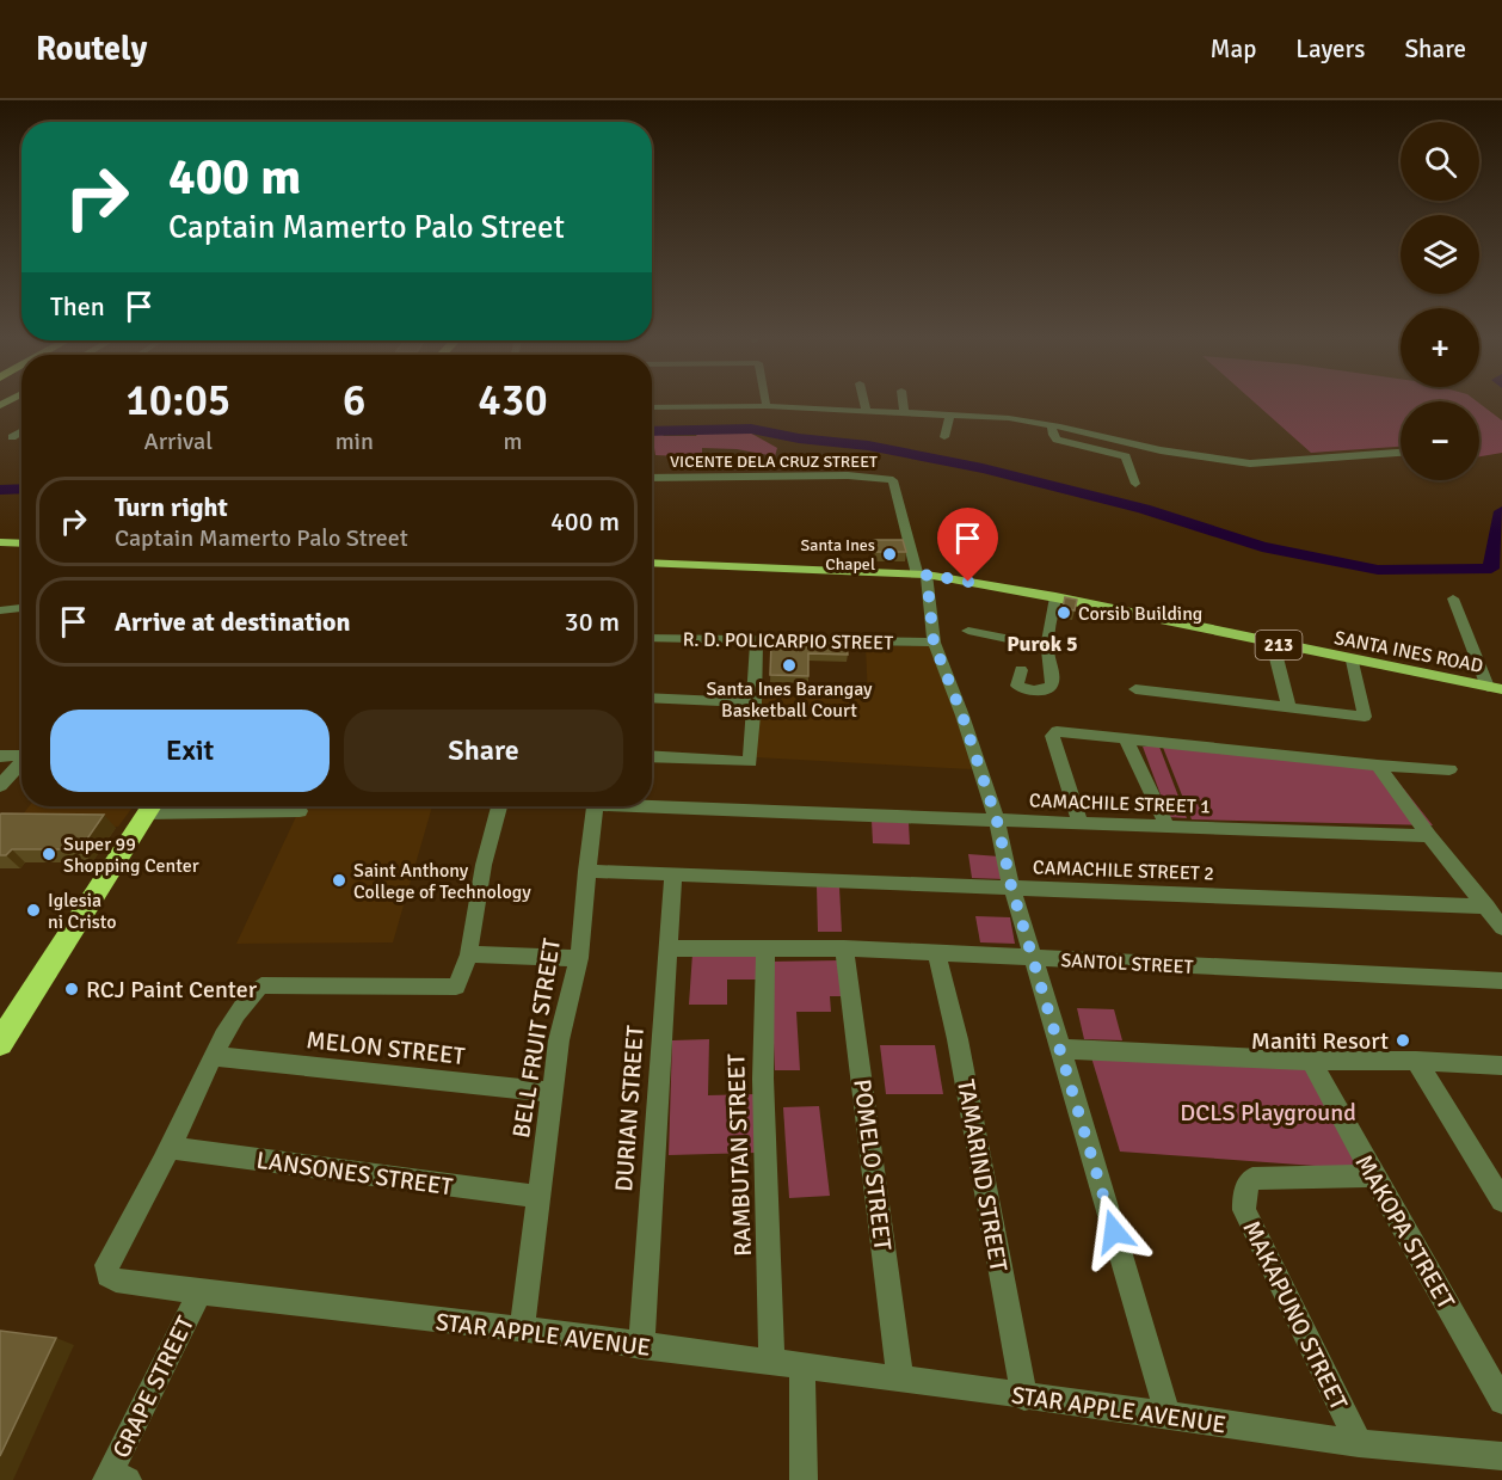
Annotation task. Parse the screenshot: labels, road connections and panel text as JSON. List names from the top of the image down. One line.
{"streets":{"main road":["213","SANTA INES ROAD"],"street":["VICENTE DELA CRUZ STREET","R. D. POLICARPIO STREET","CAMACHILE STREET 1","CAMACHILE STREET 2","SANTOL STREET","BELL FRUIT STREET","MELON STREET","DURIAN STREET","RAMBUTAN STREET","POMELO STREET","LANSONES STREET","TAMARIND STREET","MAKOPA STREET","MAKAPUNO STREET","STAR APPLE AVENUE","GRAPE STREET"]},"crossings":[["VICENTE DELA CRUZ STREET","213"],["213","SANTA INES ROAD"],["CAMACHILE STREET 2","BELL FRUIT STREET"],["CAMACHILE STREET 2","DURIAN STREET"],["SANTOL STREET","DURIAN STREET"],["SANTOL STREET","RAMBUTAN STREET"],["SANTOL STREET","POMELO STREET"],["SANTOL STREET","TAMARIND STREET"],["BELL FRUIT STREET","MELON STREET"],["BELL FRUIT STREET","LANSONES STREET"],["BELL FRUIT STREET","STAR APPLE AVENUE"],["MELON STREET","STAR APPLE AVENUE"],["DURIAN STREET","STAR APPLE AVENUE"],["RAMBUTAN STREET","STAR APPLE AVENUE"],["POMELO STREET","STAR APPLE AVENUE"],["LANSONES STREET","STAR APPLE AVENUE"],["TAMARIND STREET","STAR APPLE AVENUE"],["MAKOPA STREET","MAKAPUNO STREET"],["MAKAPUNO STREET","STAR APPLE AVENUE"],["STAR APPLE AVENUE","GRAPE STREET"]],"districts":["Purok 5"],"parks":["DCLS Playground"],"places":["Santa Ines Chapel","Corsib Building","Santa Ines Barangay Basketball Court","Super 99 Shopping Center","Saint Anthony College of Technology","Iglesia ni Cristo","RCJ Paint Center","Maniti Resort"],"page":{"header":"Routely","nav":["Map","Layers","Share"],"map_buttons":["+","−"],"turn":["400 m","Captain Mamerto Palo Street"],"then":"Then","eta":["10:05","Arrival","6","min","430","m"],"list":[{"name":"Turn right","note":"Captain Mamerto Palo Street","value":"400 m"},{"name":"Arrive at destination","value":"30 m"}],"buttons":["Exit","Share"]}}
